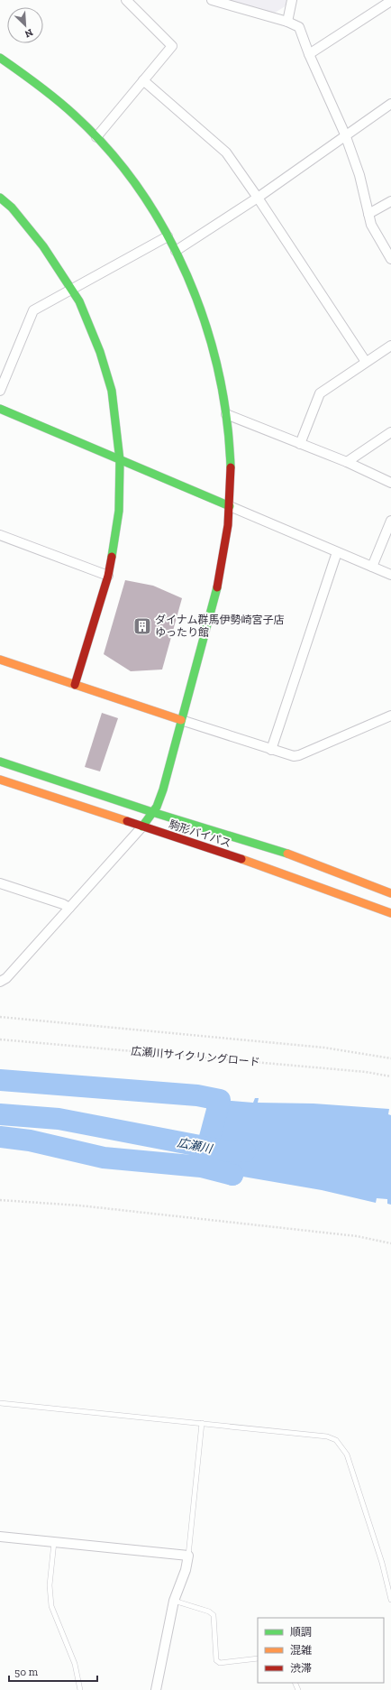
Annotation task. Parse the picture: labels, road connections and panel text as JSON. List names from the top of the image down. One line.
{"streets":{"street":["駒形バイパス"],"path":["広瀬川サイクリングロード"]},"water":["広瀬川"],"places":{"building":["ダイナム群馬伊勢崎宮子店 ゆったり館"]},"legend":["順調","混雑","渋滞"],"scale_bar":"50 m","north":"bottom right"}
